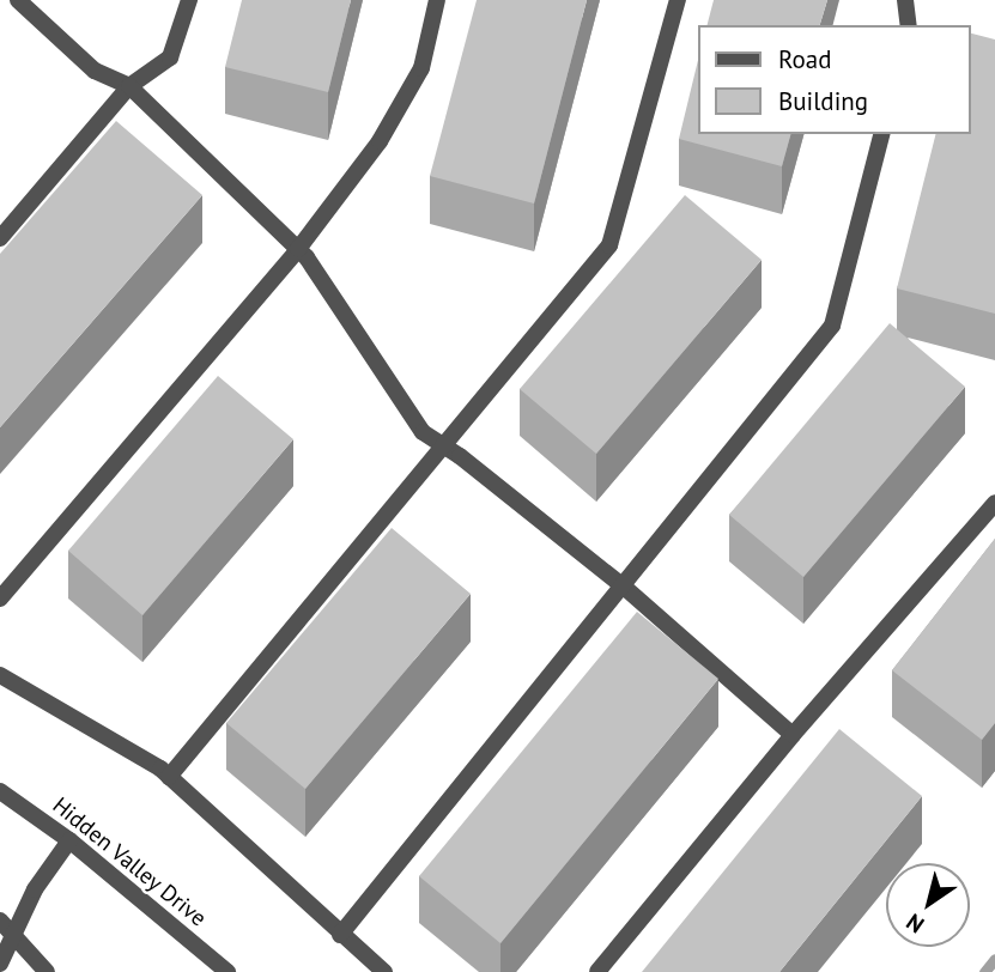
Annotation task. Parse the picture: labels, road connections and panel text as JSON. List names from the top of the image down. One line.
{"streets":{"street":["Hidden Valley Drive"]},"legend":["Road","Building"],"north":"bottom left"}
